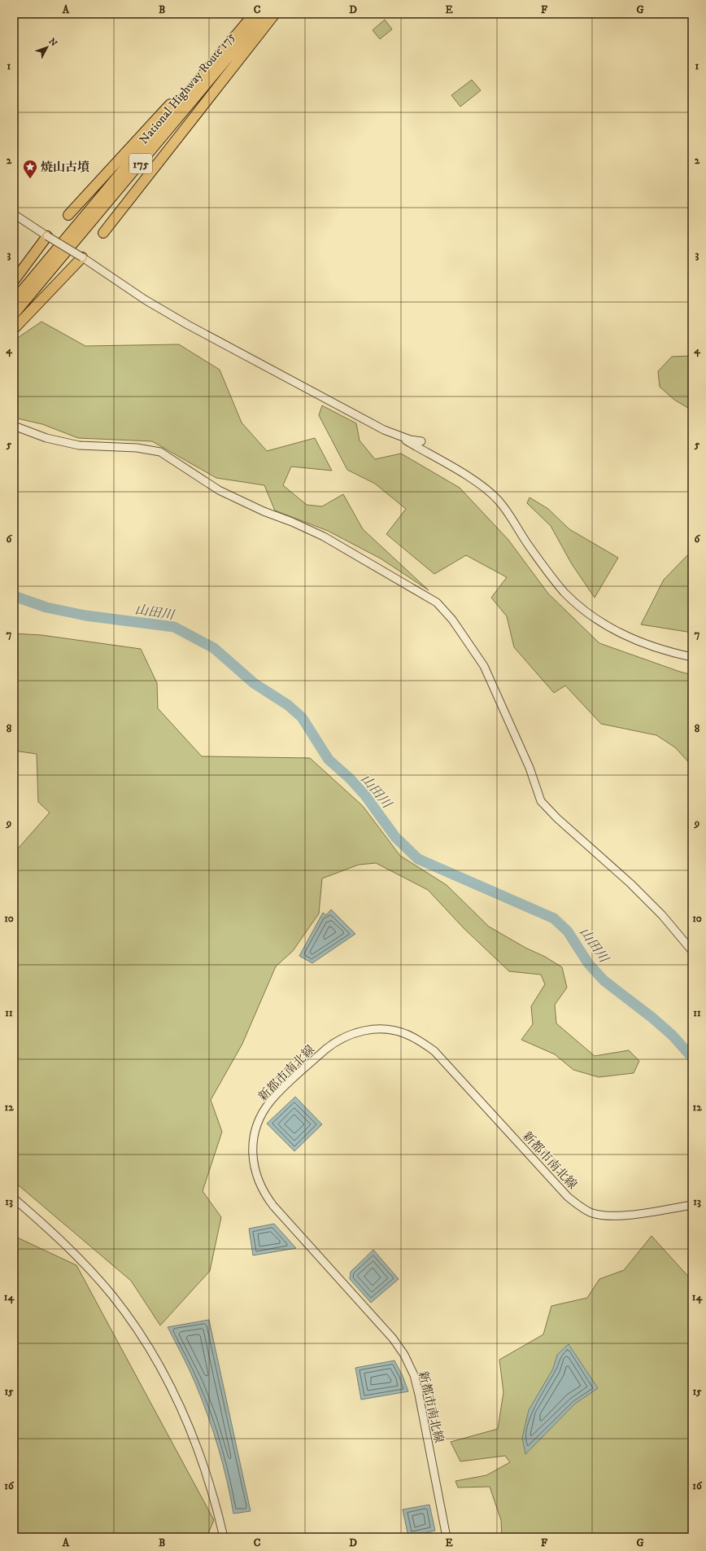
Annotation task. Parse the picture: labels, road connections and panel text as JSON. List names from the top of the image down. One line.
{"streets":{"highway":["National Highway Route 175","175"],"street":["新都市南北線"]},"water":["山田川"],"places":{"place":["焼山古墳"]},"north":"top right","grid":{"columns":["A","B","C","D","E","F","G"],"rows":["1","2","3","4","5","6","7","8","9","10","11","12","13","14","15","16"]}}
